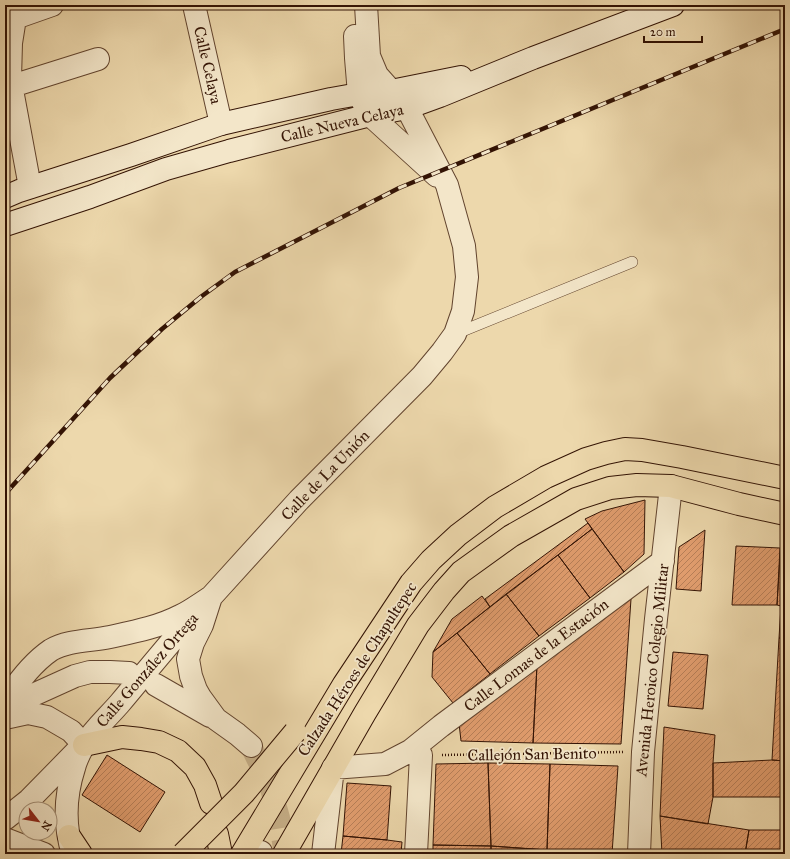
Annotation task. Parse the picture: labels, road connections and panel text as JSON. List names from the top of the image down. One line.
{"streets":{"main road":["Calzada Héroes de Chapultepec"],"street":["Calle Celaya","Calle Nueva Celaya","Calle de La Unión","Calle Lomas de la Estación","Calle González Ortega","Avenida Heroico Colegio Militar"],"path":["Callejón San Benito"]},"crossings":[["Calle Celaya","Calle Nueva Celaya"],["Calle Nueva Celaya","Calle de La Unión"],["Calle de La Unión","Calle González Ortega"],["Calle Lomas de la Estación","Avenida Heroico Colegio Militar"],["Calle Lomas de la Estación","Callejón San Benito"],["Calzada Héroes de Chapultepec","Avenida Heroico Colegio Militar"],["Avenida Heroico Colegio Militar","Callejón San Benito"]],"scale_bar":"20 m","north":"bottom right"}
